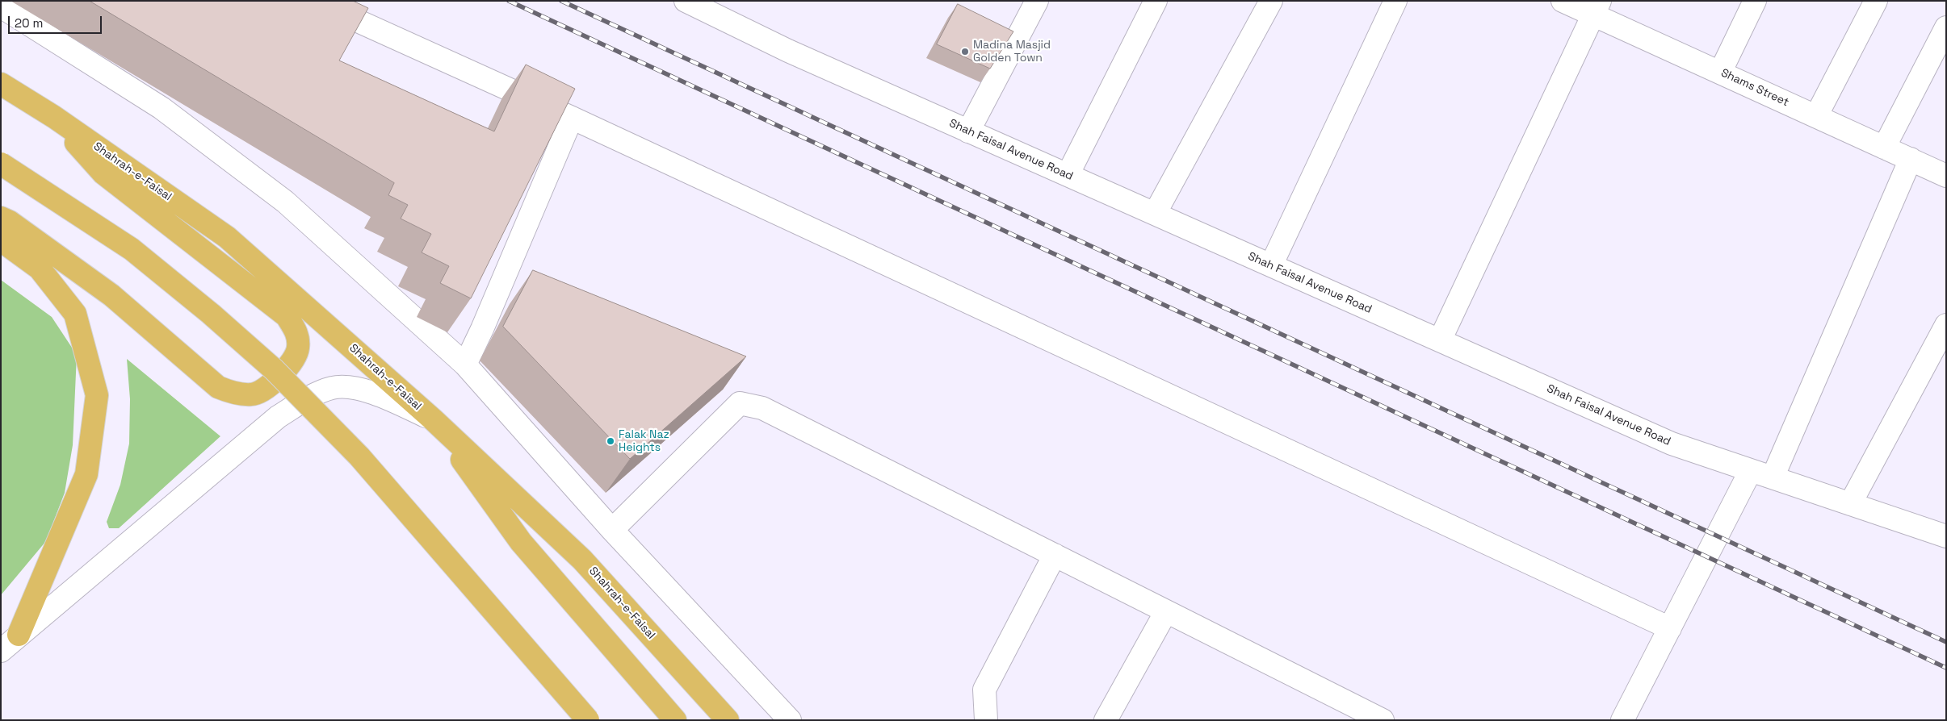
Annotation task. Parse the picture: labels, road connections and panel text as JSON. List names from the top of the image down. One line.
{"streets":{"highway":["Shahrah-e-Faisal"],"street":["Shams Street","Shah Faisal Avenue Road"]},"places":["Madina Masjid Golden Town","Falak Naz Heights"],"scale_bar":"20 m"}
